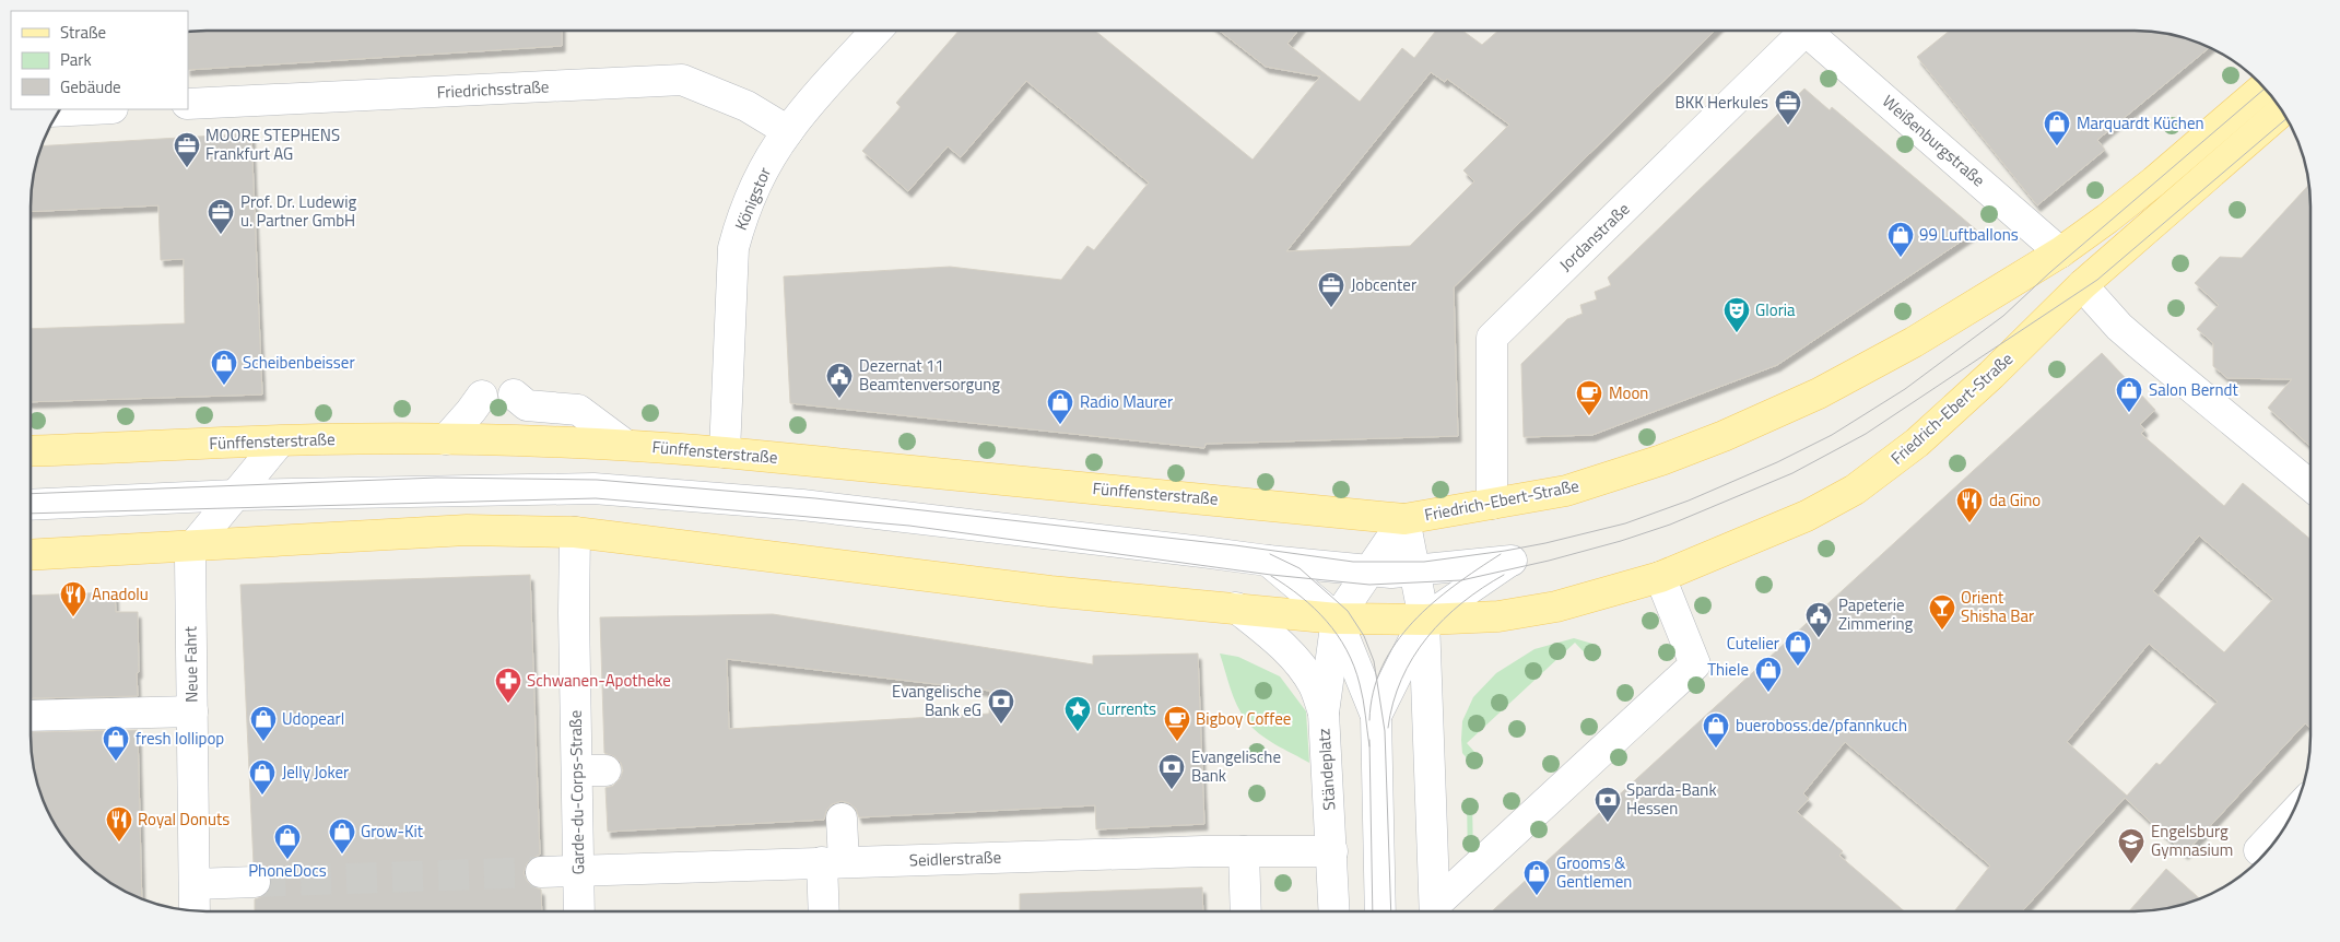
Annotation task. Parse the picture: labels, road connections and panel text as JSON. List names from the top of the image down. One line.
{"streets":{"main road":["Friedrich-Ebert-Straße","Fünffensterstraße"],"street":["Friedrichsstraße","Weißenburgstraße","Königstor","Jordanstraße","Neue Fahrt","Ständeplatz","Garde-du-Corps-Straße","Seidlerstraße"]},"crossings":[["Friedrichsstraße","Königstor"],["Weißenburgstraße","Friedrich-Ebert-Straße"],["Königstor","Fünffensterstraße"],["Jordanstraße","Friedrich-Ebert-Straße"],["Friedrich-Ebert-Straße","Fünffensterstraße"],["Ständeplatz","Seidlerstraße"],["Garde-du-Corps-Straße","Seidlerstraße"]],"places":{"office":["BKK Herkules","MOORE STEPHENS Frankfurt AG","Prof. Dr. Ludewig u. Partner GmbH","Jobcenter"],"shop":["Marquardt Küchen","99 Luftballons","Scheibenbeisser","Salon Berndt","Radio Maurer","Cutelier","Thiele","Udopearl","bueroboss.de/pfannkuch","fresh lollipop","Jelly Joker","Grow-Kit","PhoneDocs","Grooms & Gentlemen"],"theatre":["Gloria"],"public building":["Dezernat 11 Beamtenversorgung","Papeterie Zimmering"],"cafe":["Moon","Bigboy Coffee"],"restaurant":["da Gino","Anadolu","Royal Donuts"],"bar":["Orient Shisha Bar"],"pharmacy":["Schwanen-Apotheke"],"bank":["Evangelische Bank eG","Evangelische Bank","Sparda-Bank Hessen"],"place":["Currents"],"school or university":["Engelsburg Gymnasium"]},"legend":["Straße","Park","Gebäude"]}
